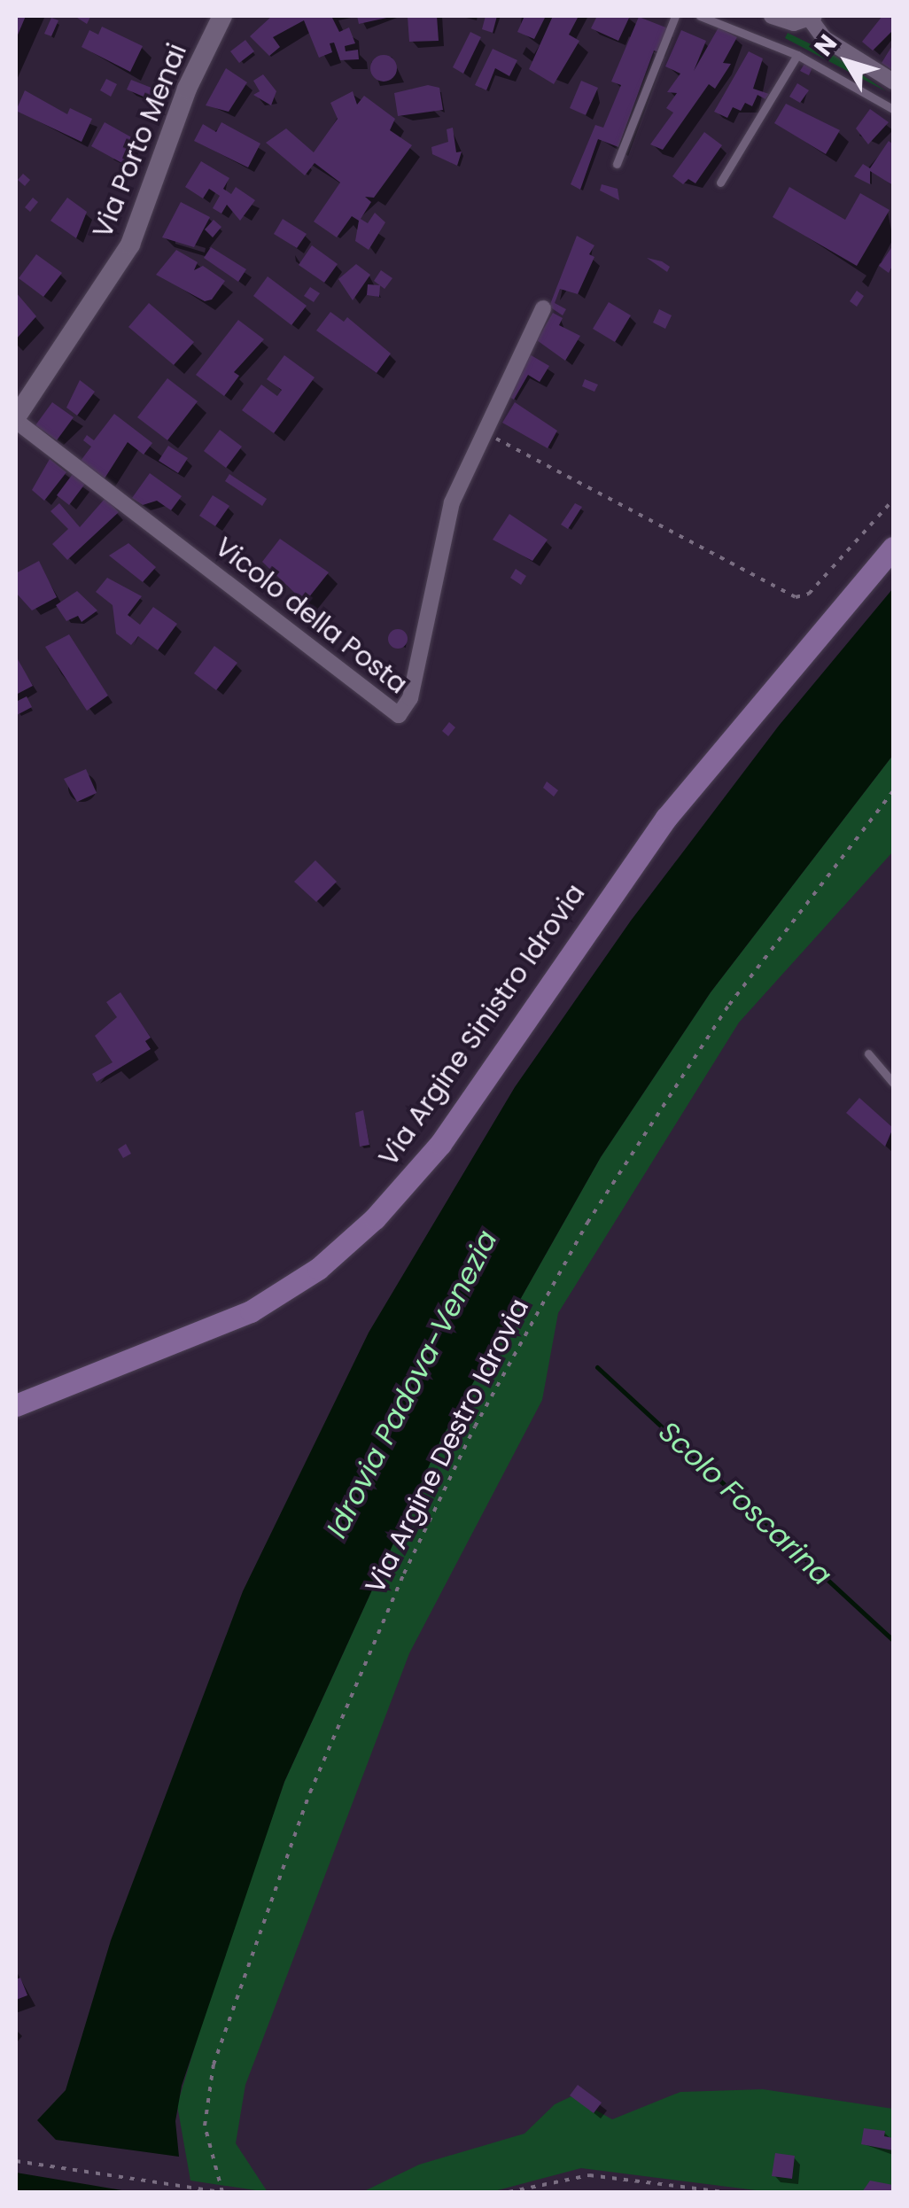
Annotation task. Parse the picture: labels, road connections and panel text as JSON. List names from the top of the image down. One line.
{"streets":{"main road":["Via Argine Sinistro Idrovia"],"street":["Via Porto Menai","Vicolo della Posta"],"path":["Via Argine Destro Idrovia"]},"crossings":[["Via Porto Menai","Vicolo della Posta"]],"water":["Idrovia Padova-Venezia","Scolo Foscarina"],"north":"top left"}
